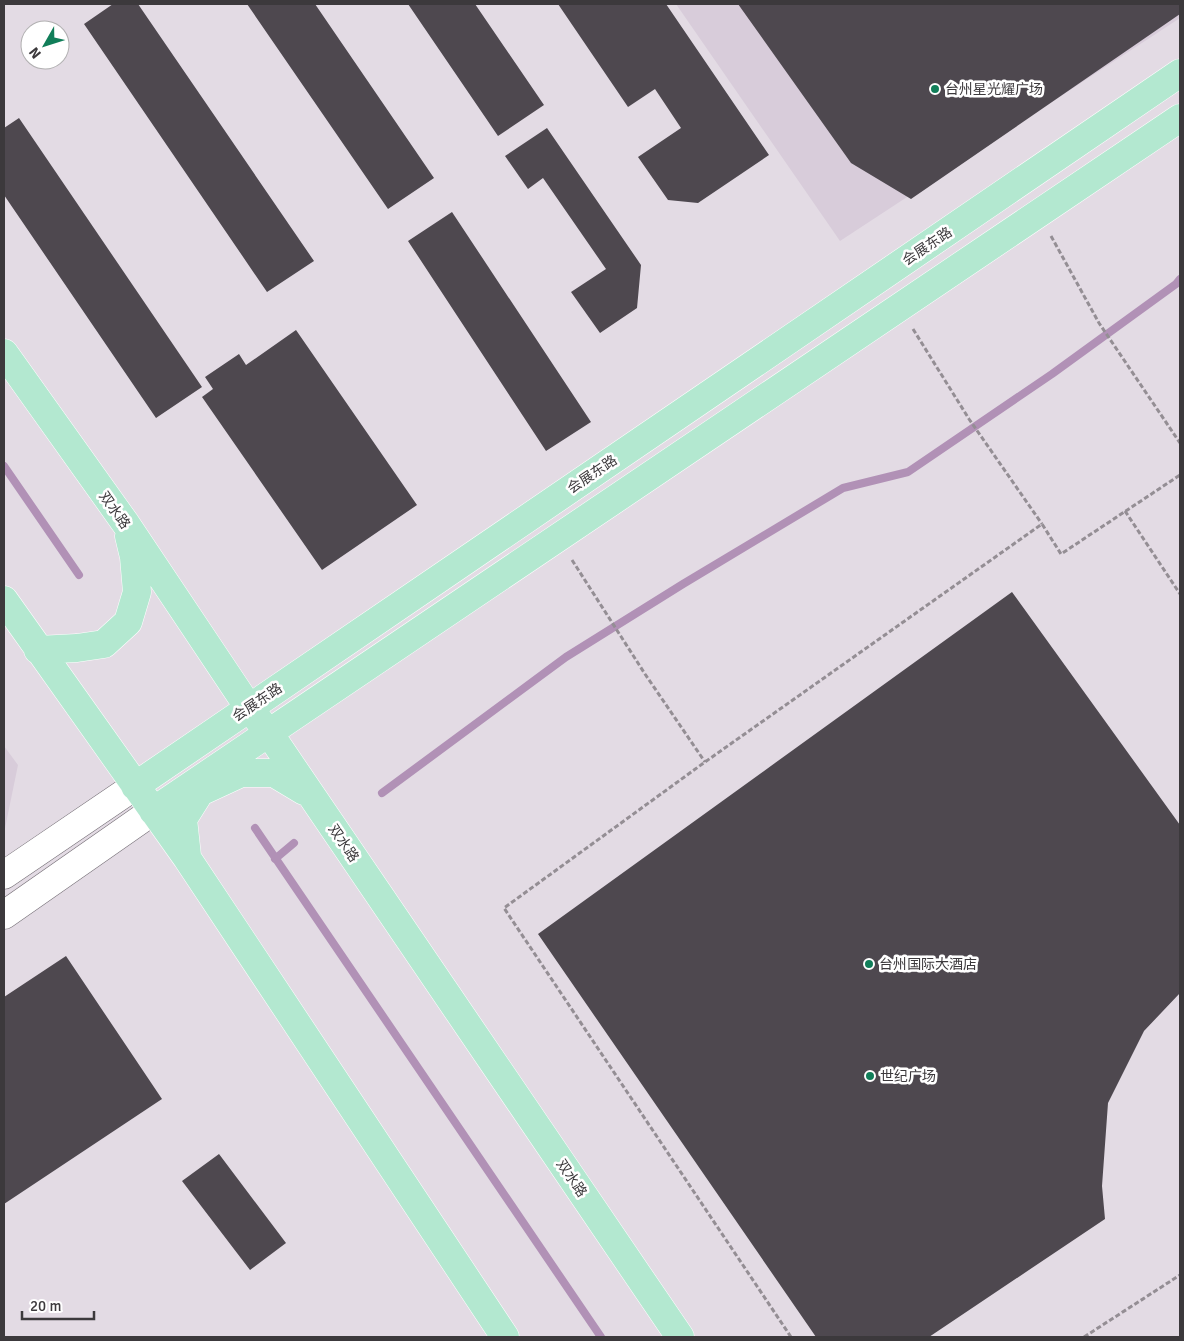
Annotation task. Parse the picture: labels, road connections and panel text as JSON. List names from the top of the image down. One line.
{"streets":{"main road":["会展东路","双水路"]},"crossings":[["会展东路","双水路"]],"places":["台州星光耀广场","台州国际大酒店","世纪广场"],"scale_bar":"20 m","north":"bottom left"}
